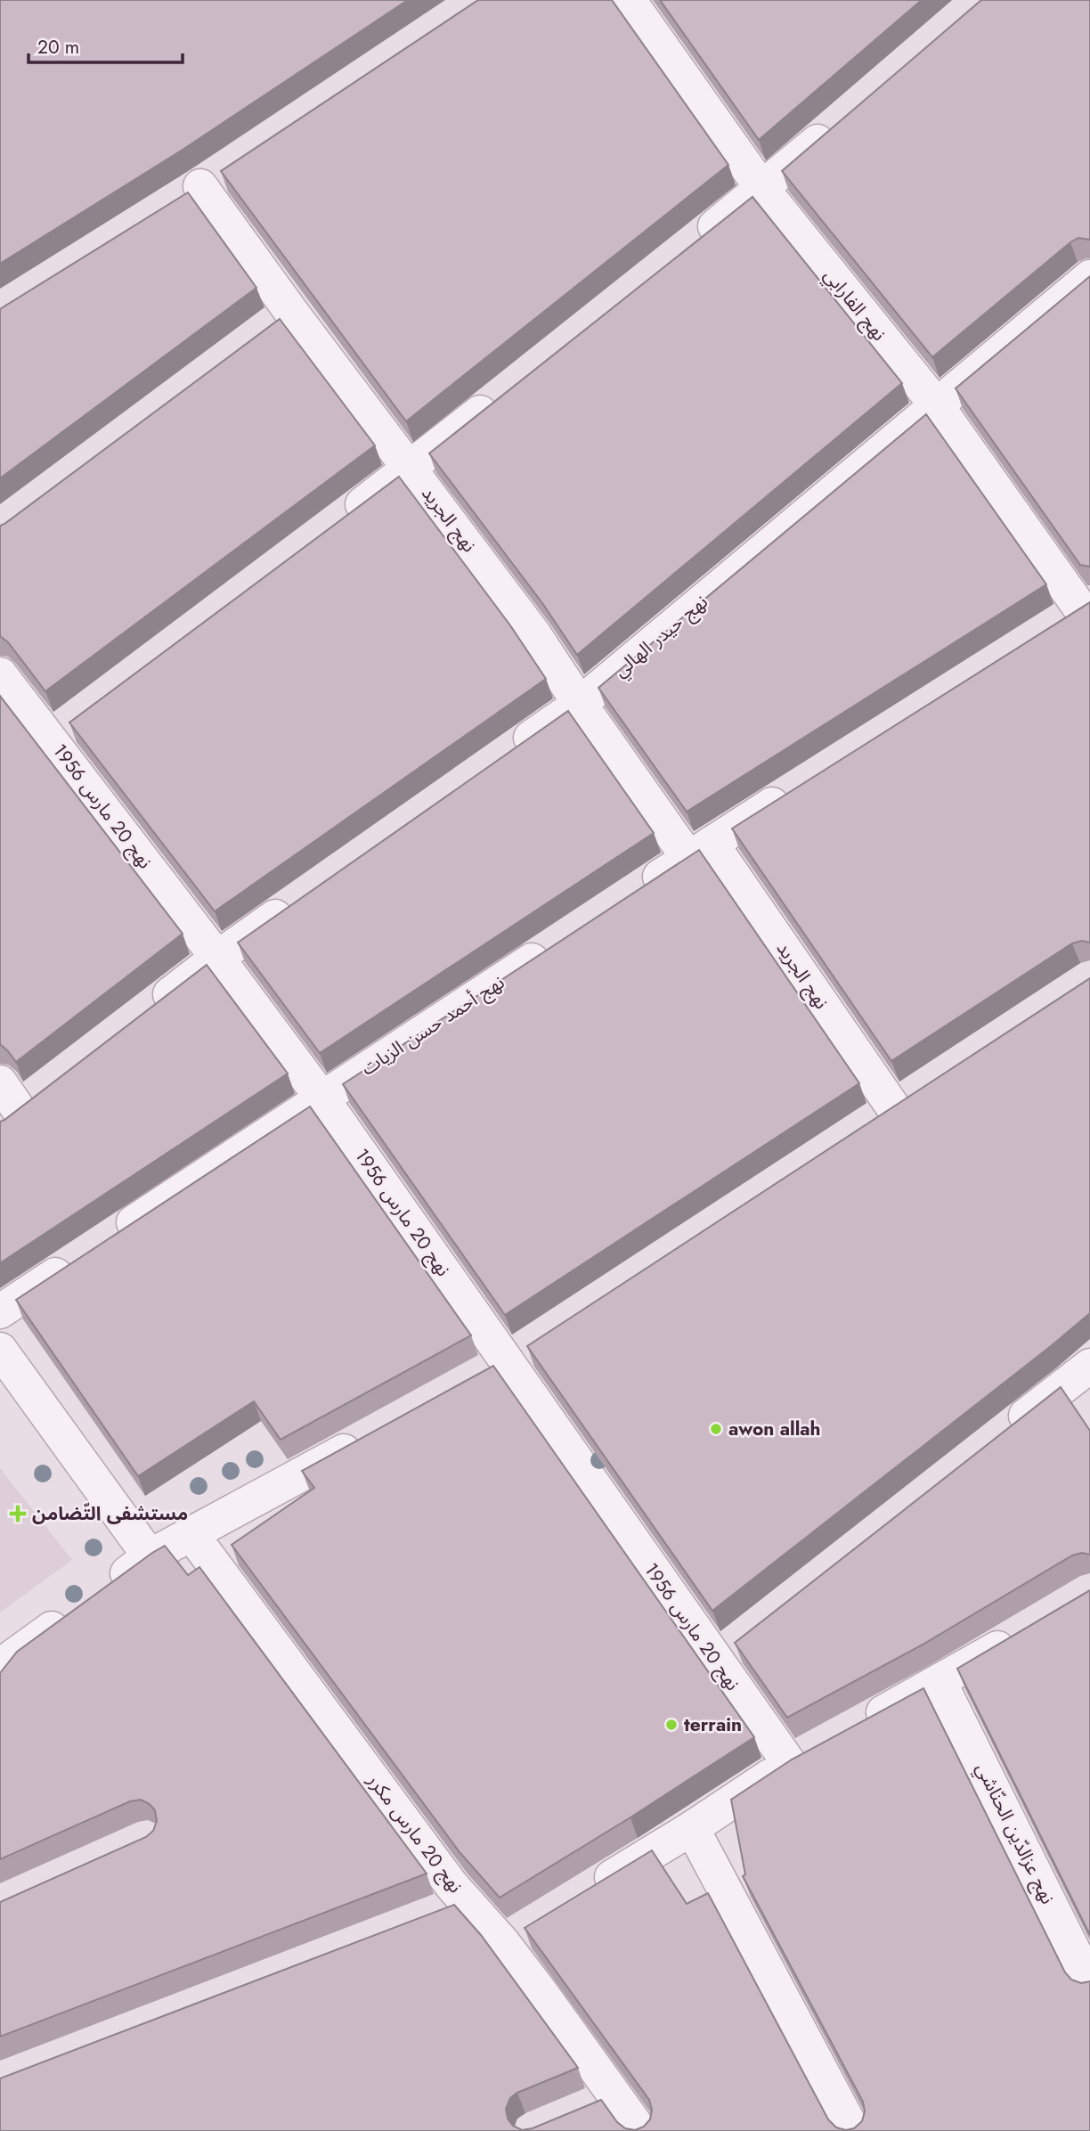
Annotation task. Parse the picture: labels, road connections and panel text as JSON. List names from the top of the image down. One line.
{"streets":{"street":["نهج الفارابي","نهج الجريد","نهج حيدر الهالي","نهج 20 مارس 1956","نهج أحمد حسن الزيات","نهج 20 مارس مكرر","نهج عزالدّين الحنّاشي"]},"crossings":[["نهج الفارابي","نهج حيدر الهالي"],["نهج الجريد","نهج حيدر الهالي"],["نهج 20 مارس 1956","نهج أحمد حسن الزيات"]],"places":{"other":["awon allah","terrain"],"health":["مستشفى التّضامن"]},"scale_bar":"20 m"}
